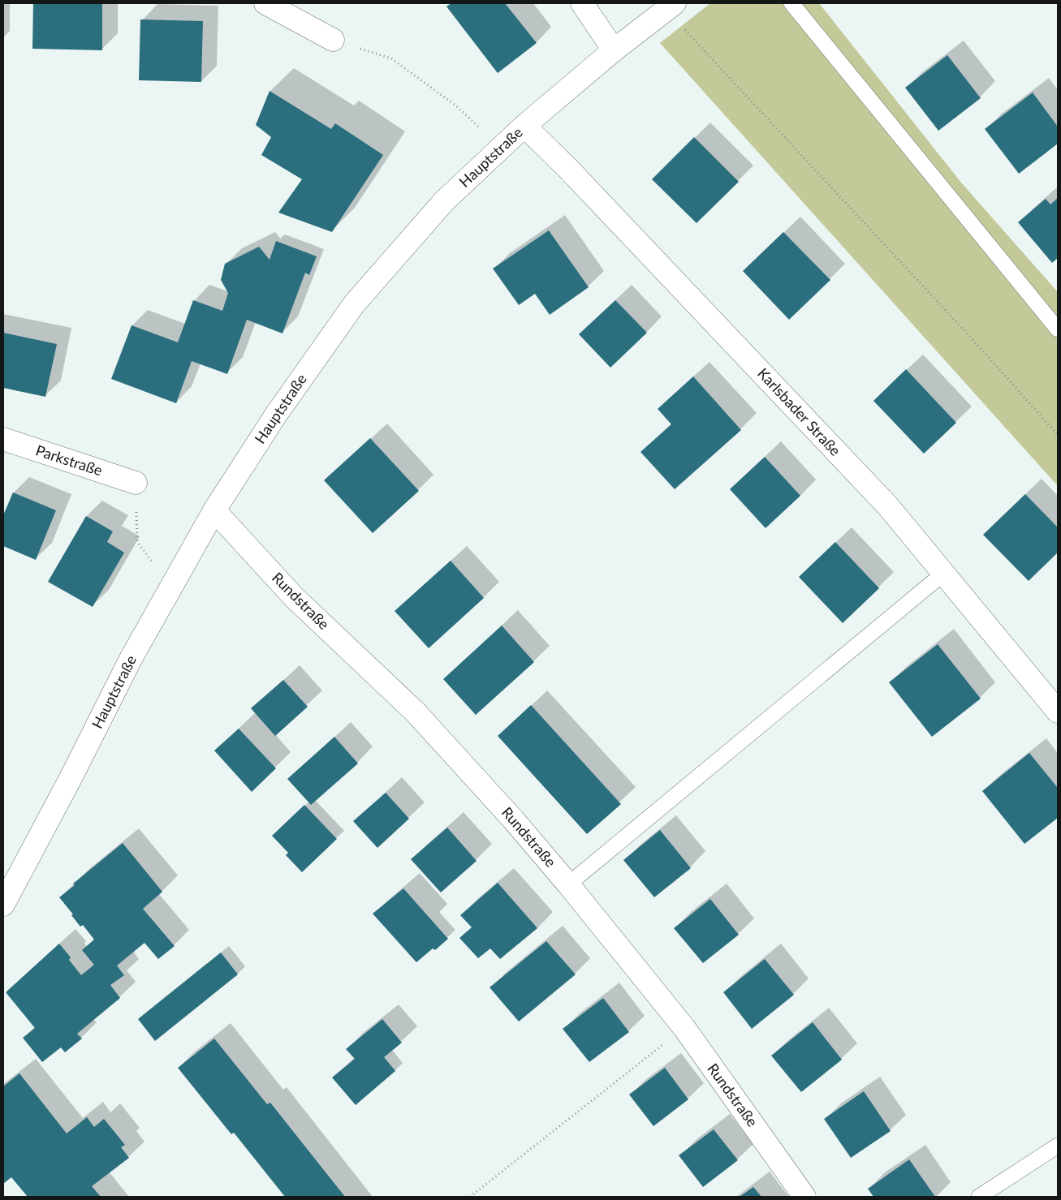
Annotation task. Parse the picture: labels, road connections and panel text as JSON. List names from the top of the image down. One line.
{"streets":{"street":["Hauptstraße","Karlsbader Straße","Parkstraße","Rundstraße"]},"crossings":[["Hauptstraße","Karlsbader Straße"],["Hauptstraße","Rundstraße"]]}
